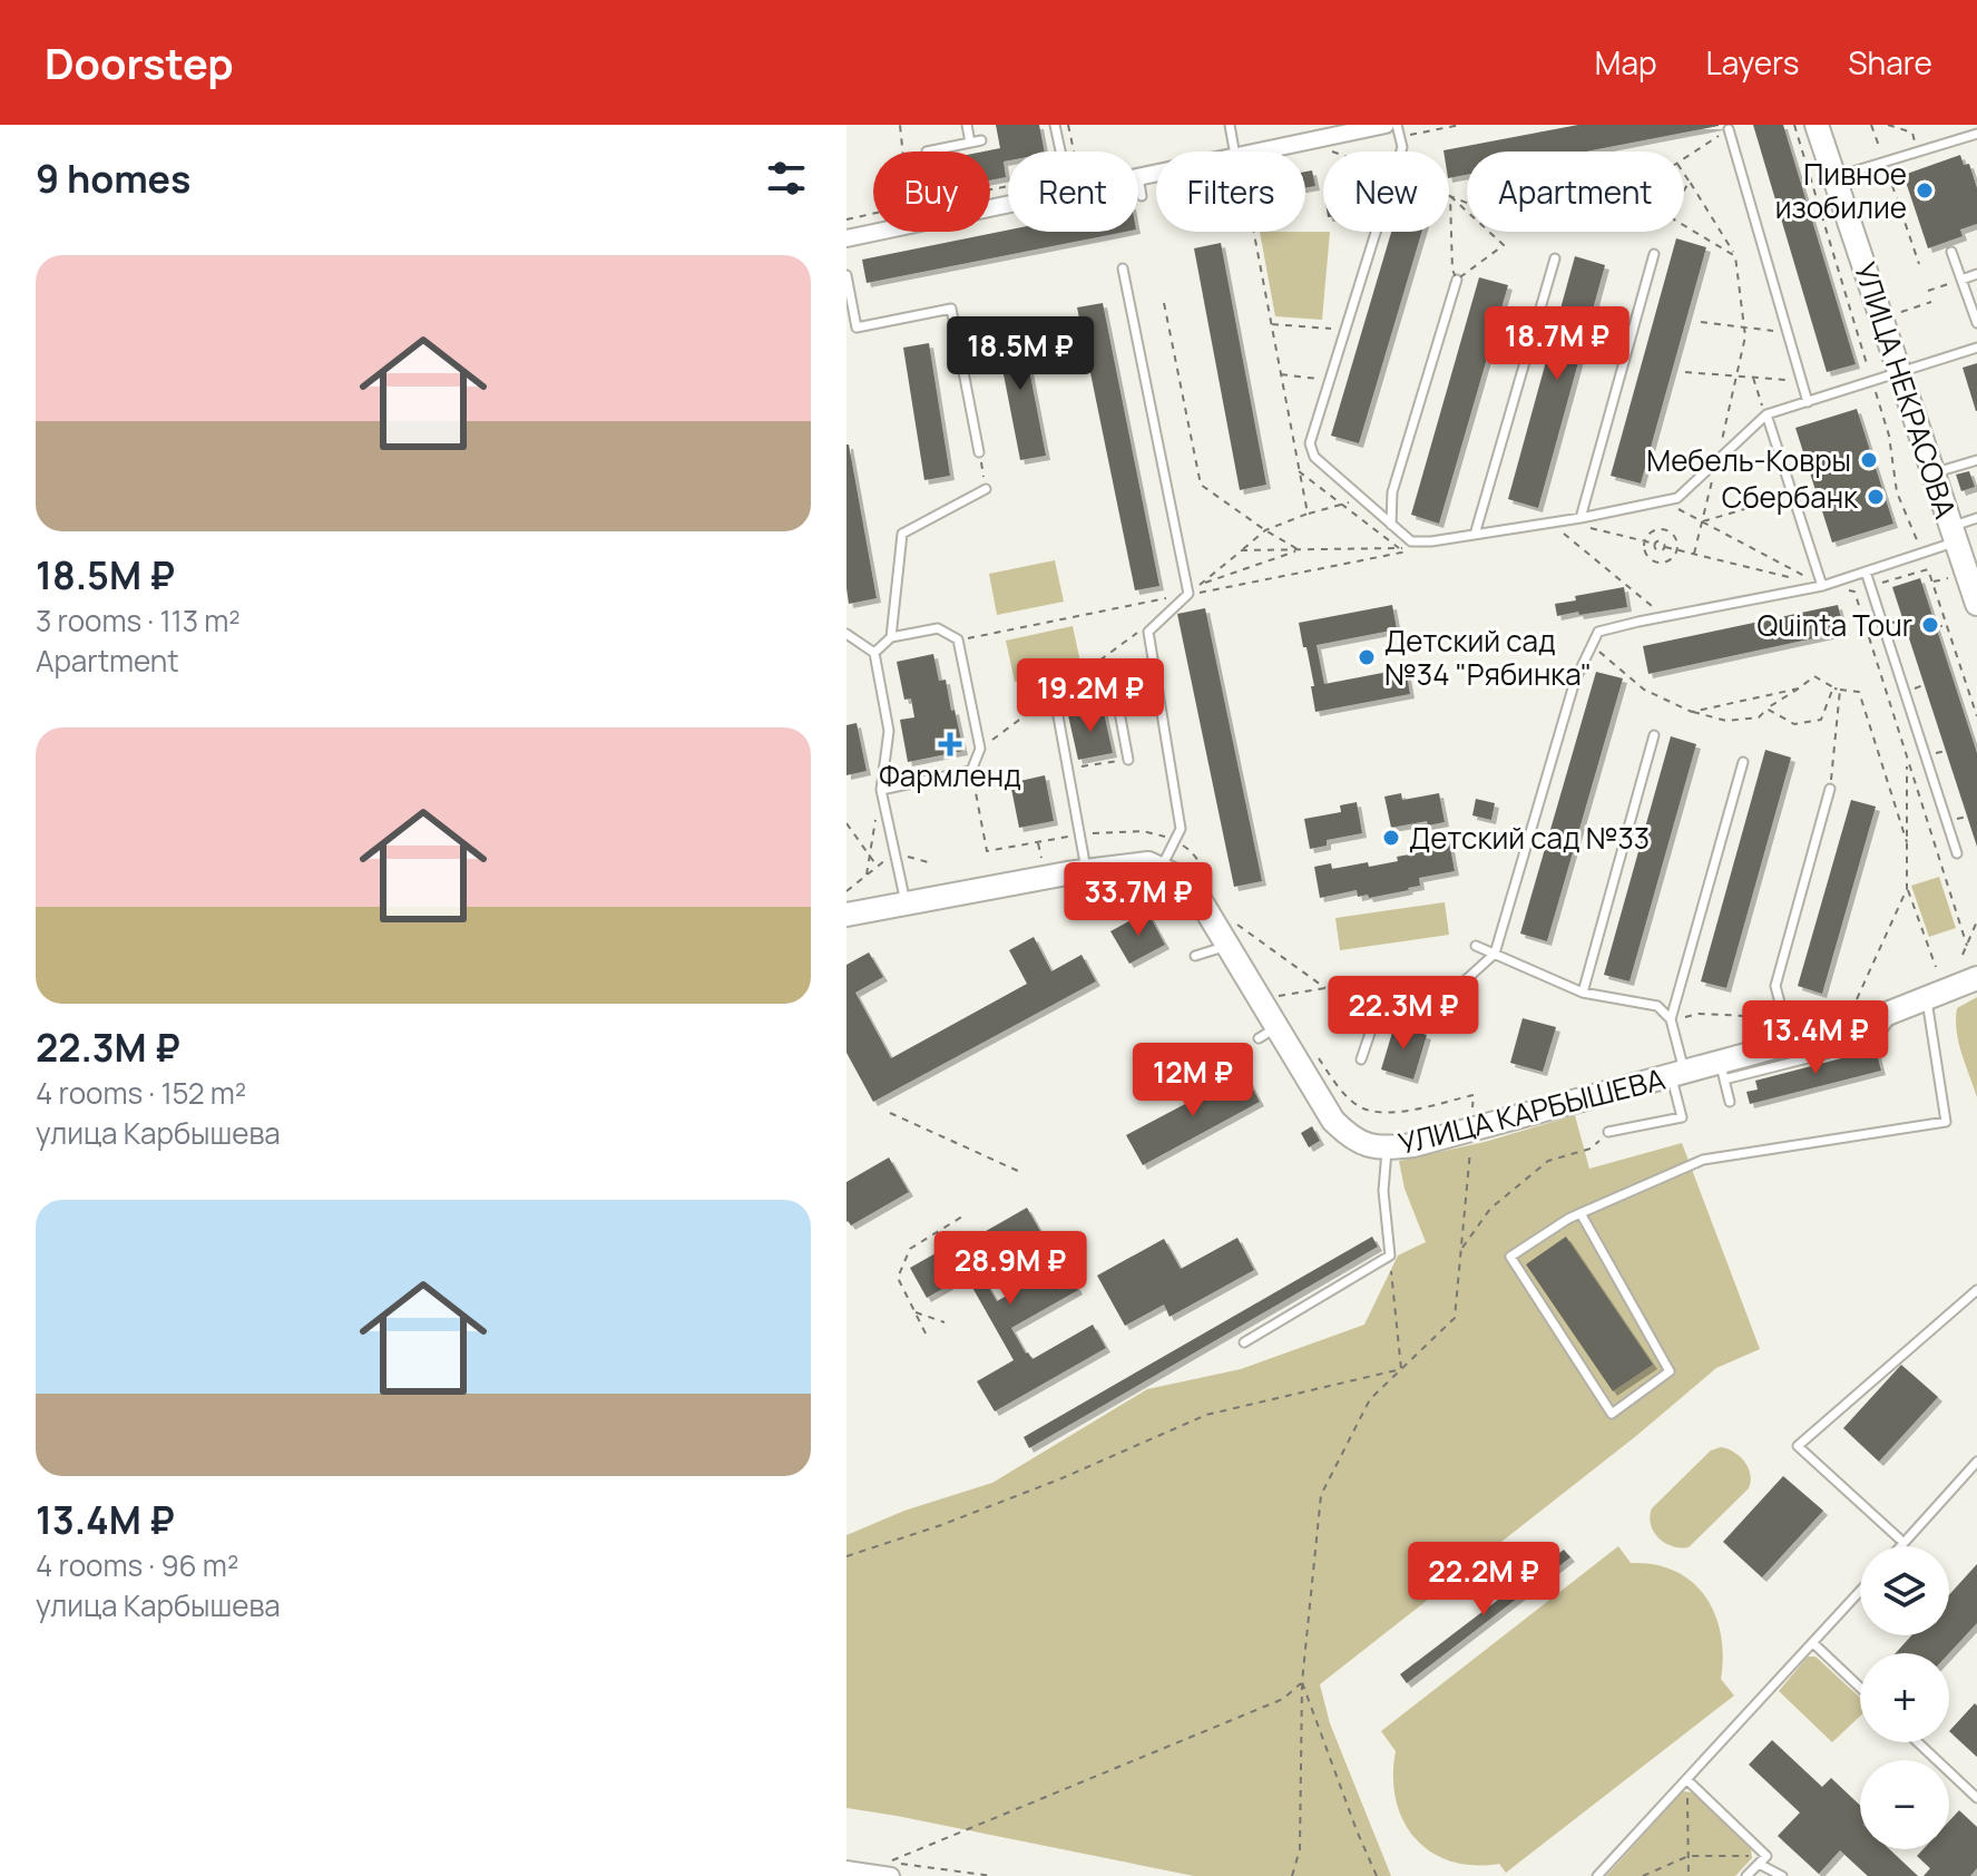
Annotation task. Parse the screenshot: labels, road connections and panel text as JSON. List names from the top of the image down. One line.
{"streets":{"street":["УЛИЦА НЕКРАСОВА","УЛИЦА КАРБЫШЕВА"]},"places":{"other":["Пивное изобилие","Мебель-Ковры","Сбербанк","Quinta Tour","Детский сад №34 \"Рябинка\"","Детский сад №33"],"health":["Фармленд"]},"page":{"header":"Doorstep","nav":["Map","Layers","Share"],"heading":"9 homes","chip":["Buy","Rent","Filters","New","Apartment"],"list":[{"name":"18.5M ₽","note":"3 rooms · 113 m² · Apartment"},{"name":"22.3M ₽","note":"4 rooms · 152 m² · улица Карбышева"},{"name":"13.4M ₽","note":"4 rooms · 96 m² · улица Карбышева"}],"price":["18.7M ₽","18.5M ₽","19.2M ₽","33.7M ₽","22.3M ₽","13.4M ₽","12M ₽","28.9M ₽","22.2M ₽"],"map_buttons":["+","−"]}}
